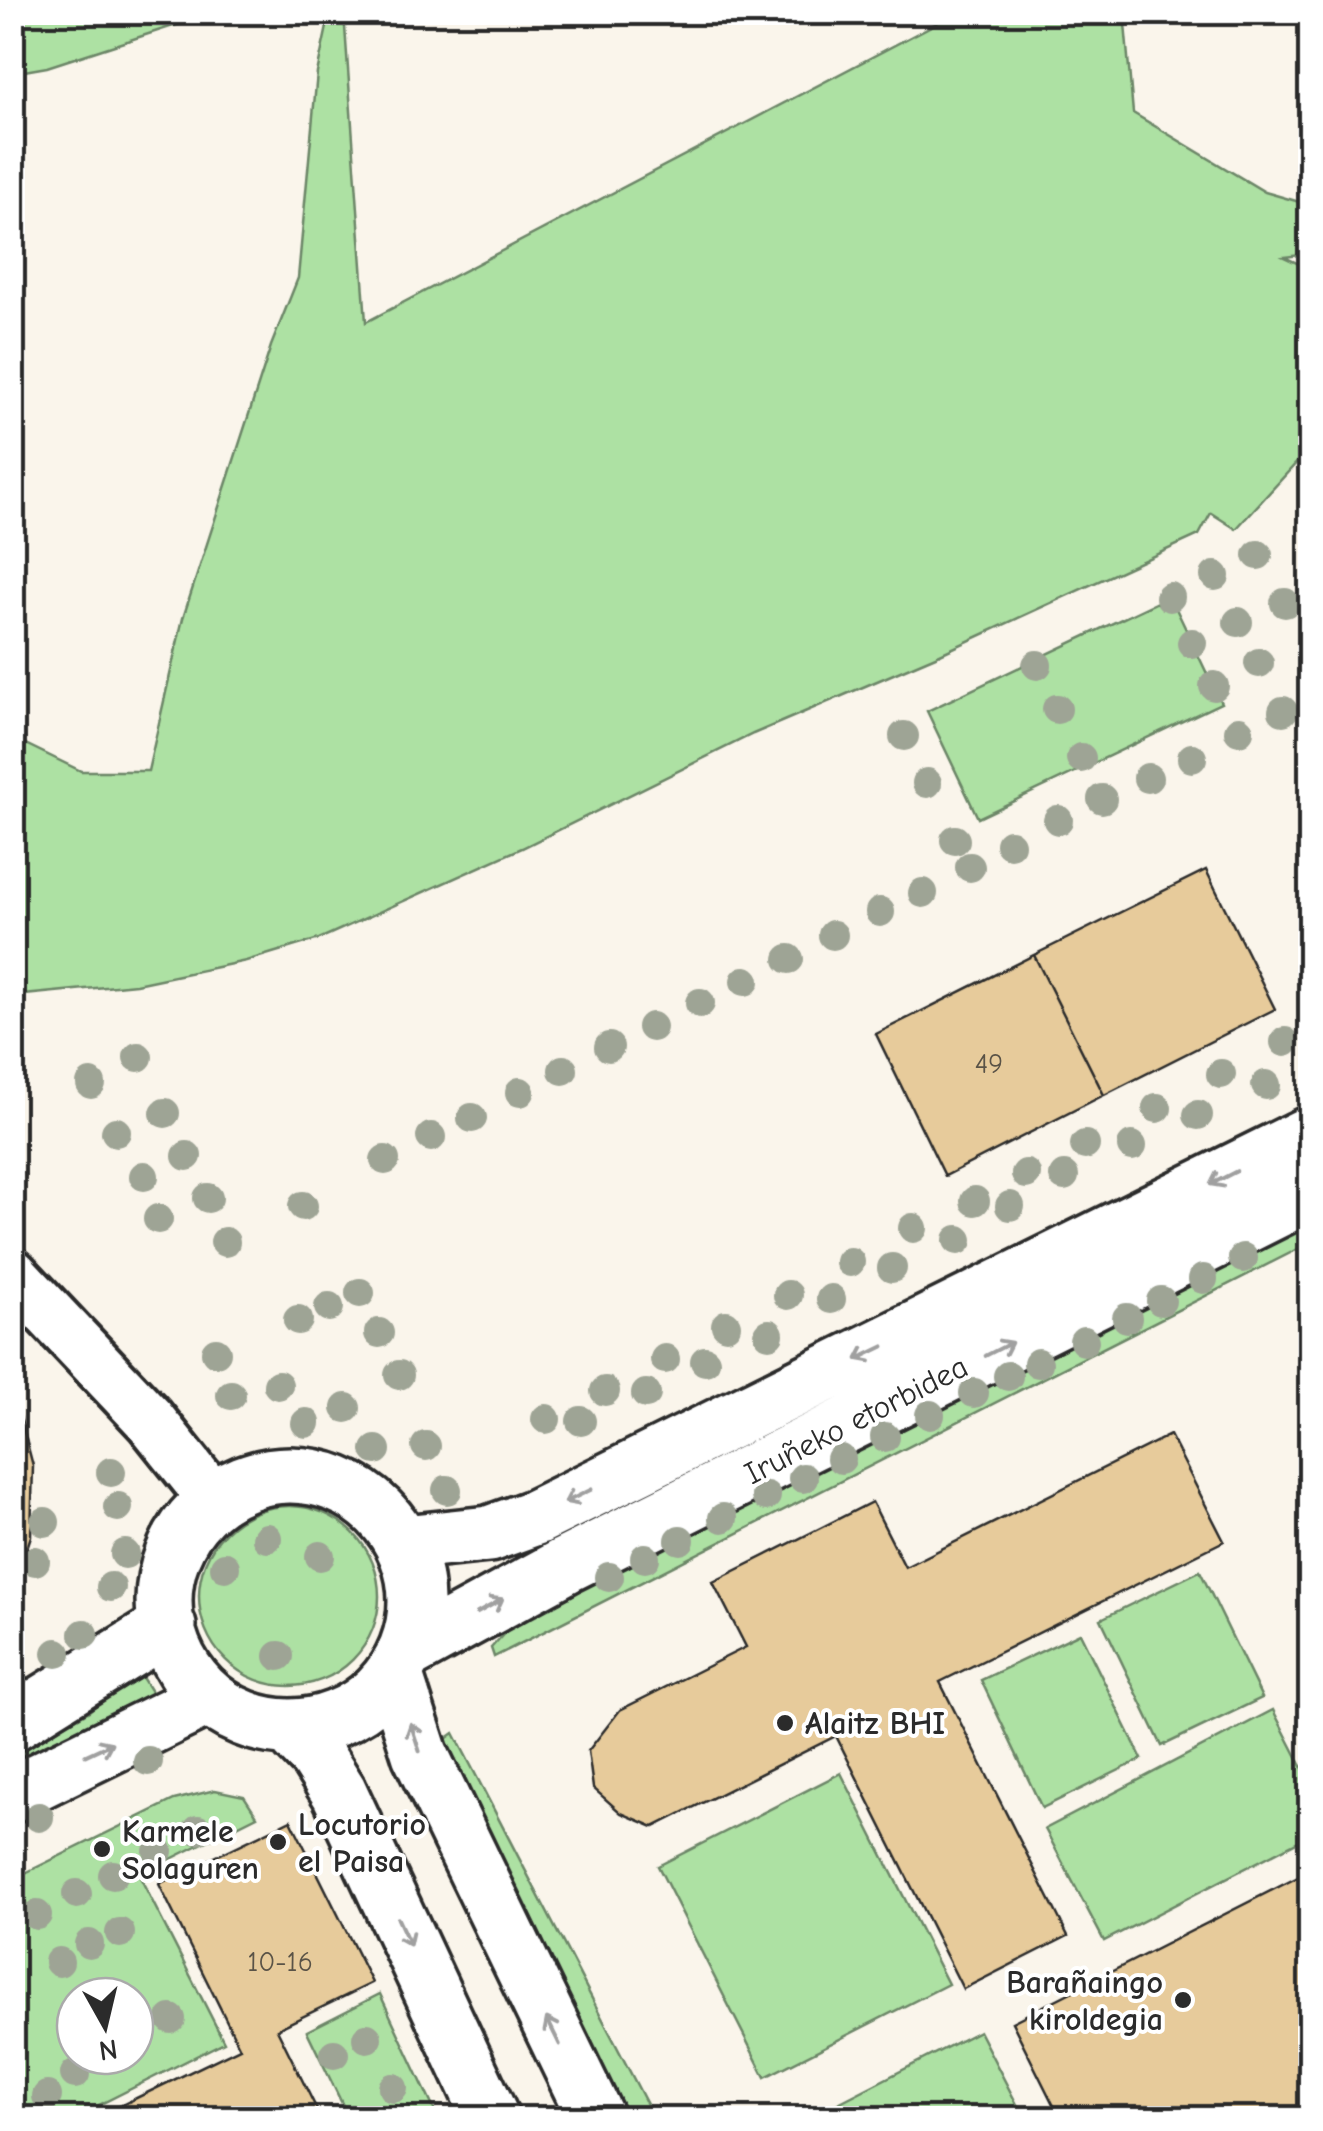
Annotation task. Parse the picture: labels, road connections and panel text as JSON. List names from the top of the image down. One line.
{"streets":{"main road":["Iruñeko etorbidea"]},"places":["Alaitz BHI","Locutorio el Paisa","Karmele Solaguren","Barañaingo kiroldegia"],"house_numbers":["49","10-16"],"north":"bottom"}
